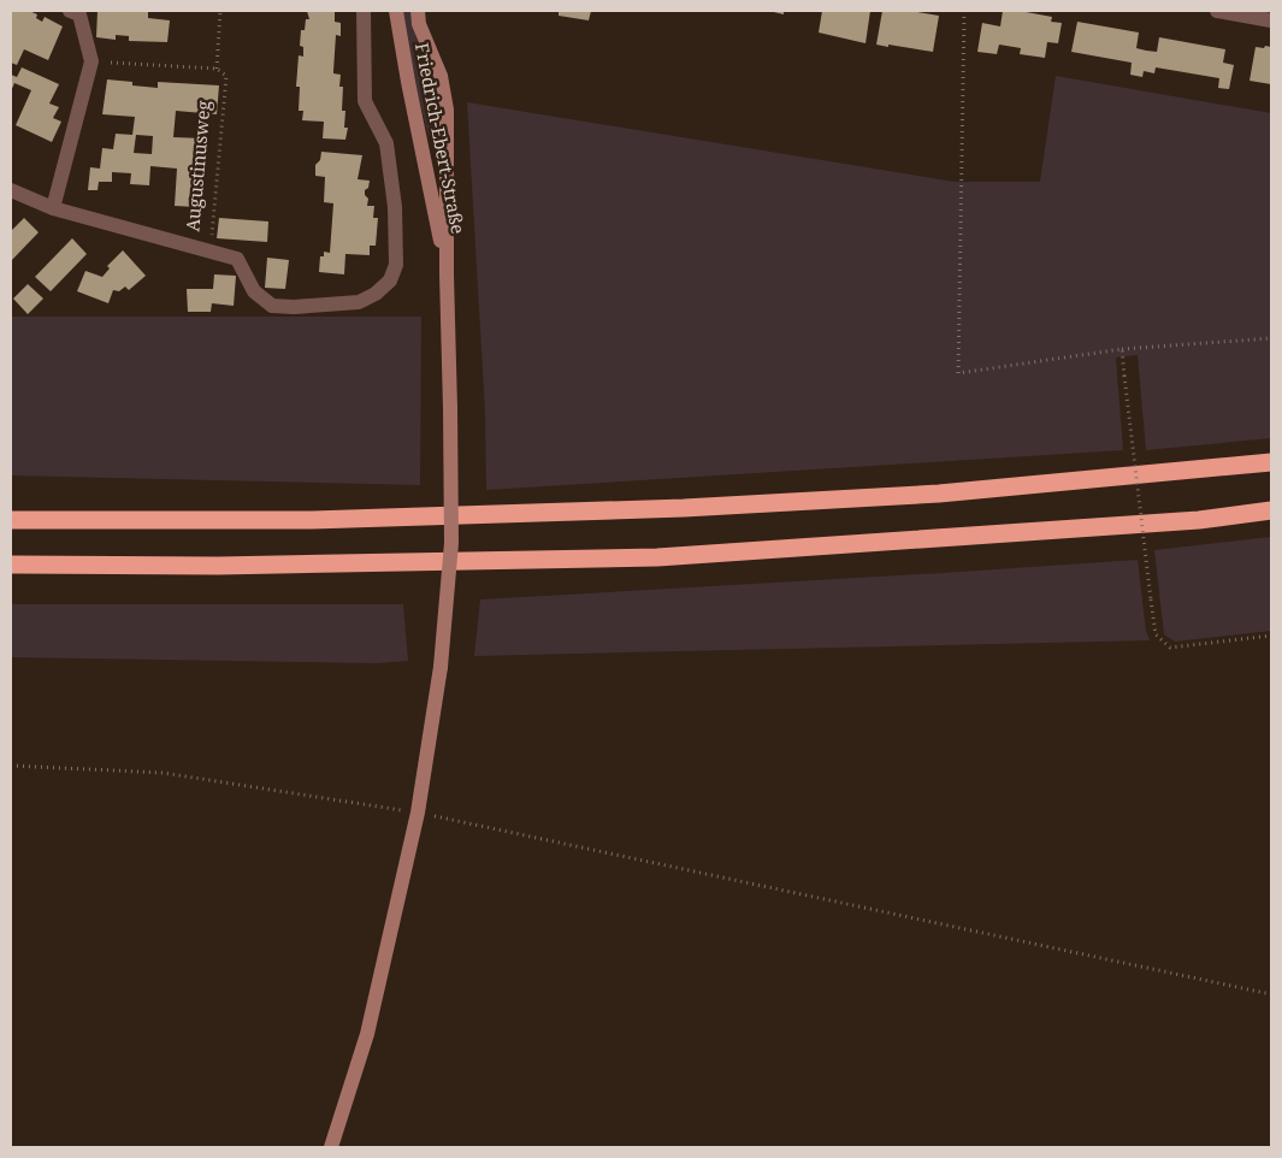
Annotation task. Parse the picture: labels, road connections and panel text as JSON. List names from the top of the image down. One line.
{"streets":{"main road":["Friedrich-Ebert-Straße"],"street":["Augustinusweg"]}}
